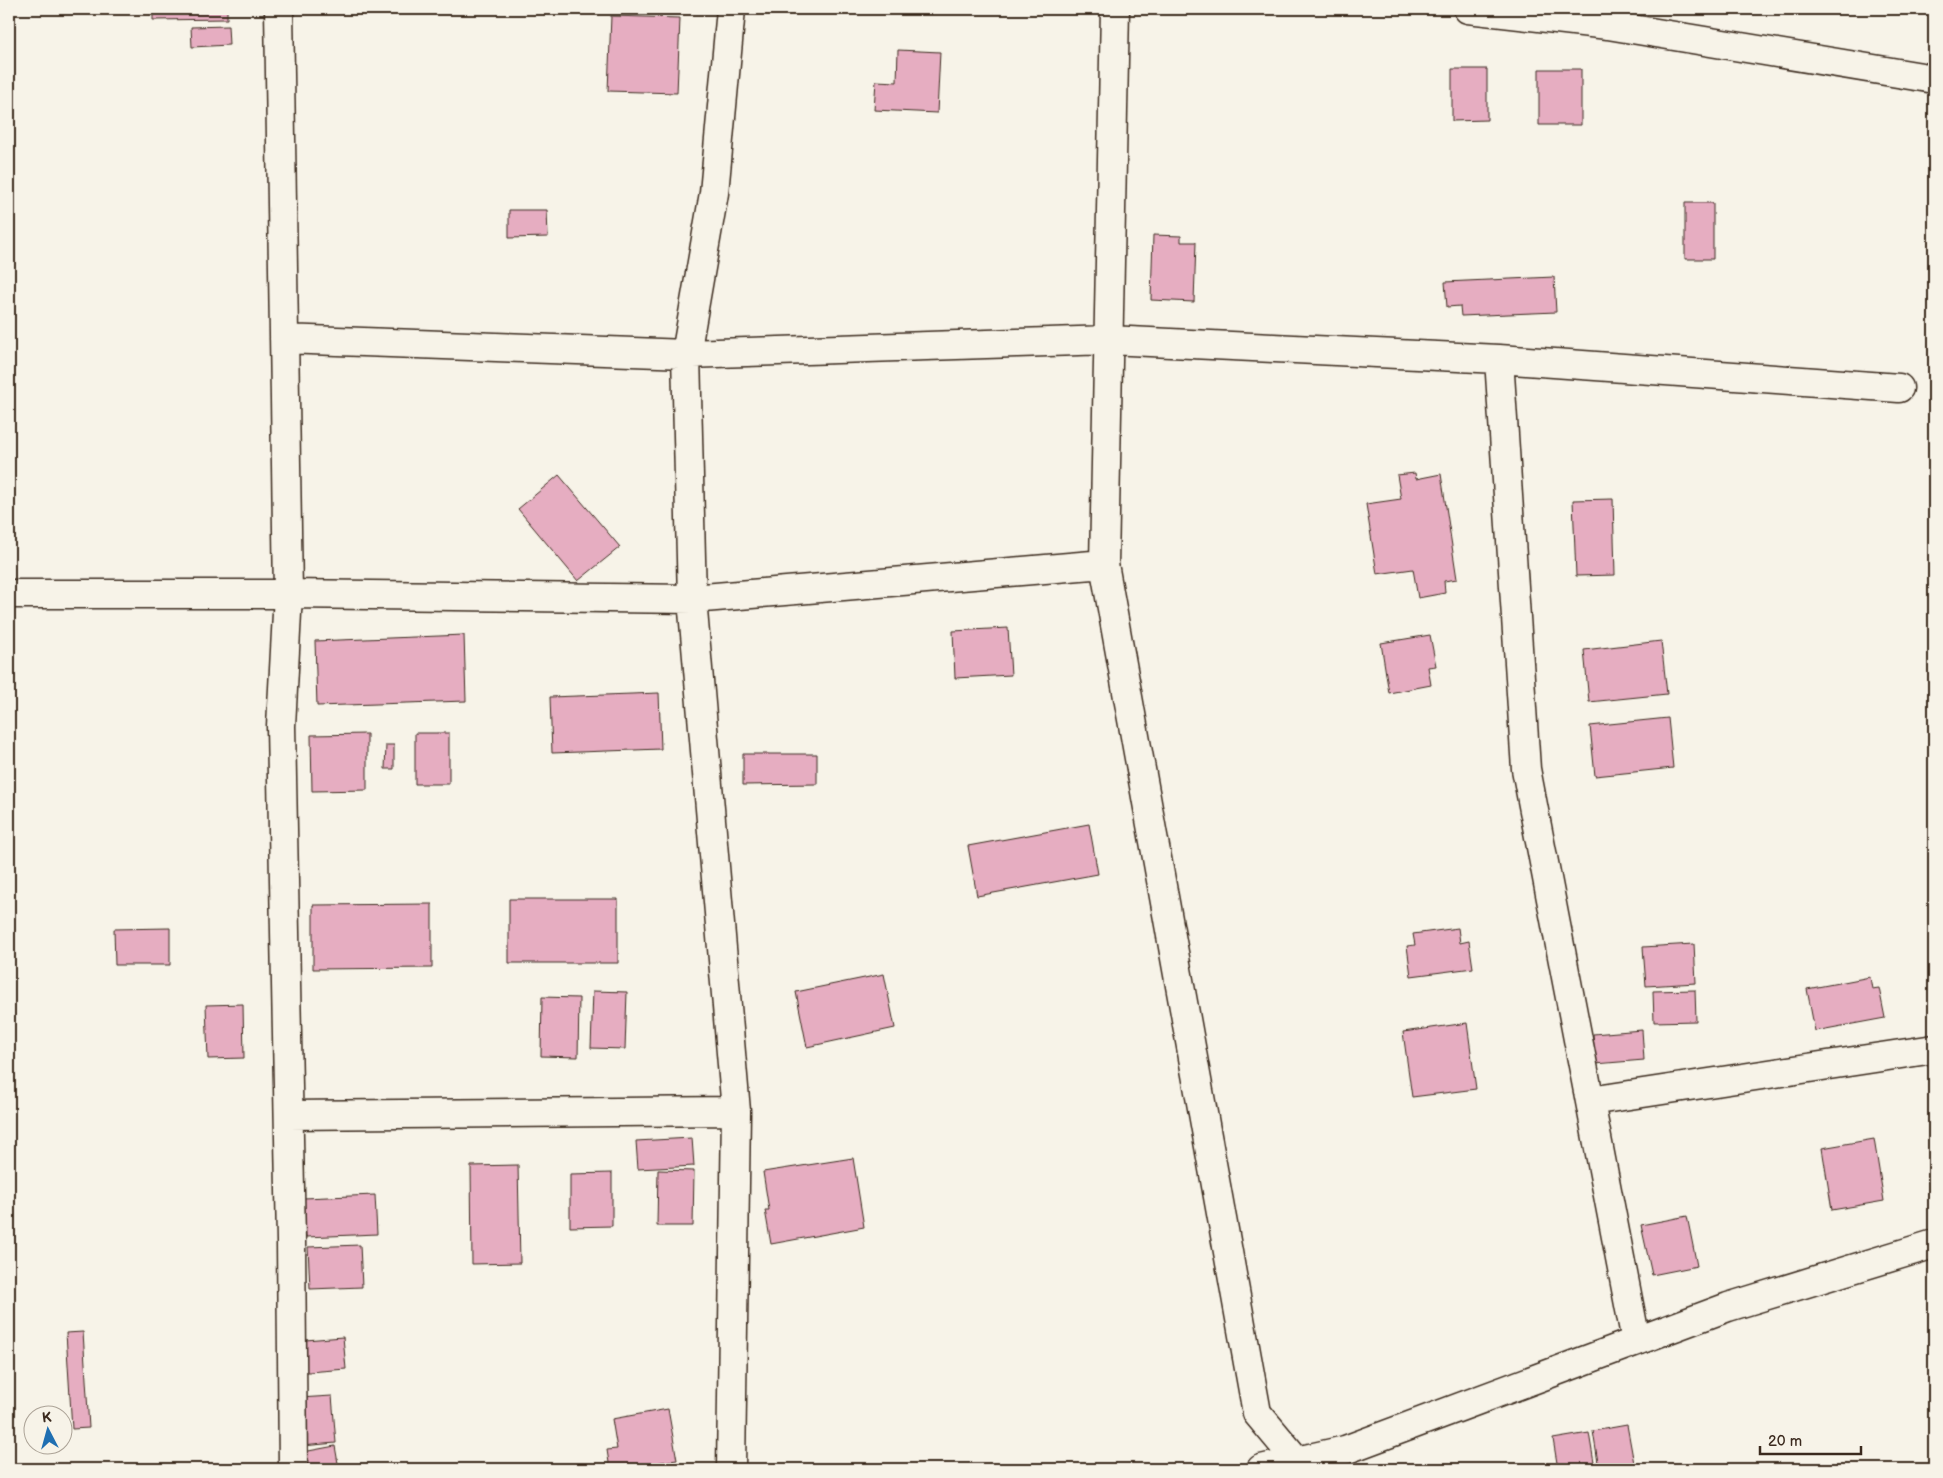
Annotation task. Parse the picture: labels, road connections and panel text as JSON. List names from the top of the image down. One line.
{"scale_bar":"20 m","north":"top"}
